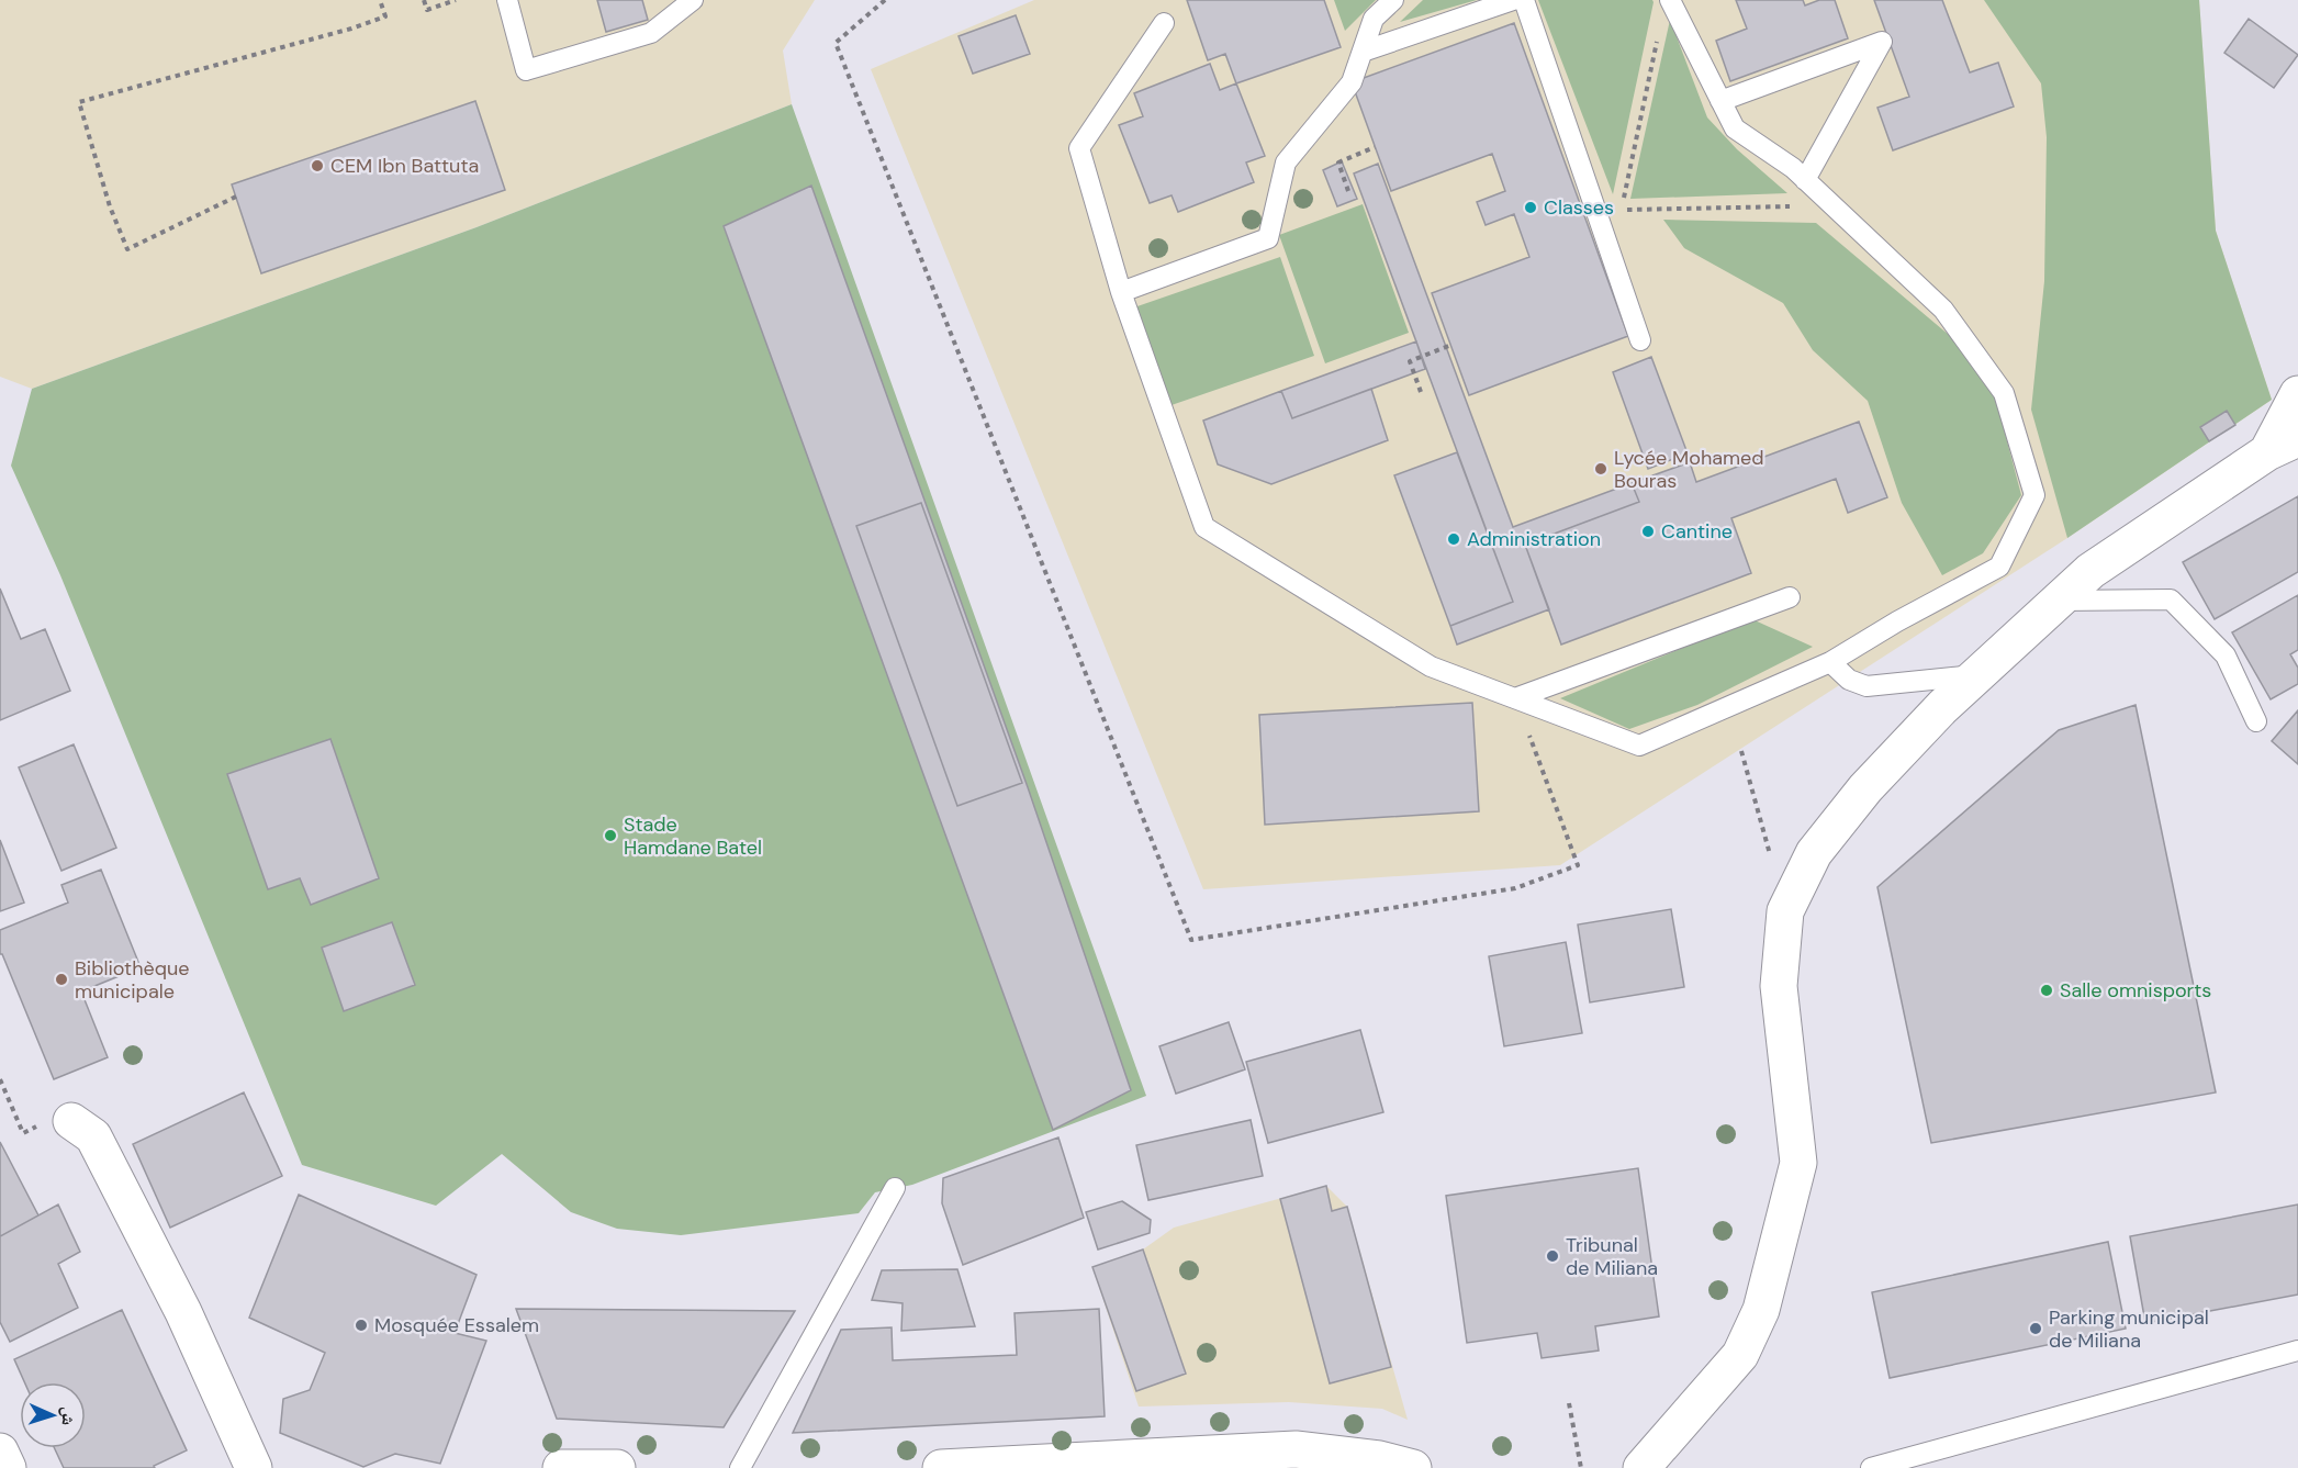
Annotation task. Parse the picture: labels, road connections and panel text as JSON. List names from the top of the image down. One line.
{"places":["CEM Ibn Battuta","Classes","Lycée Mohamed Bouras","Cantine","Administration","Stade Hamdane Batel","Bibliothèque municipale","Salle omnisports","Tribunal de Miliana","Mosquée Essalem","Parking municipal de Miliana"],"north":"right"}
